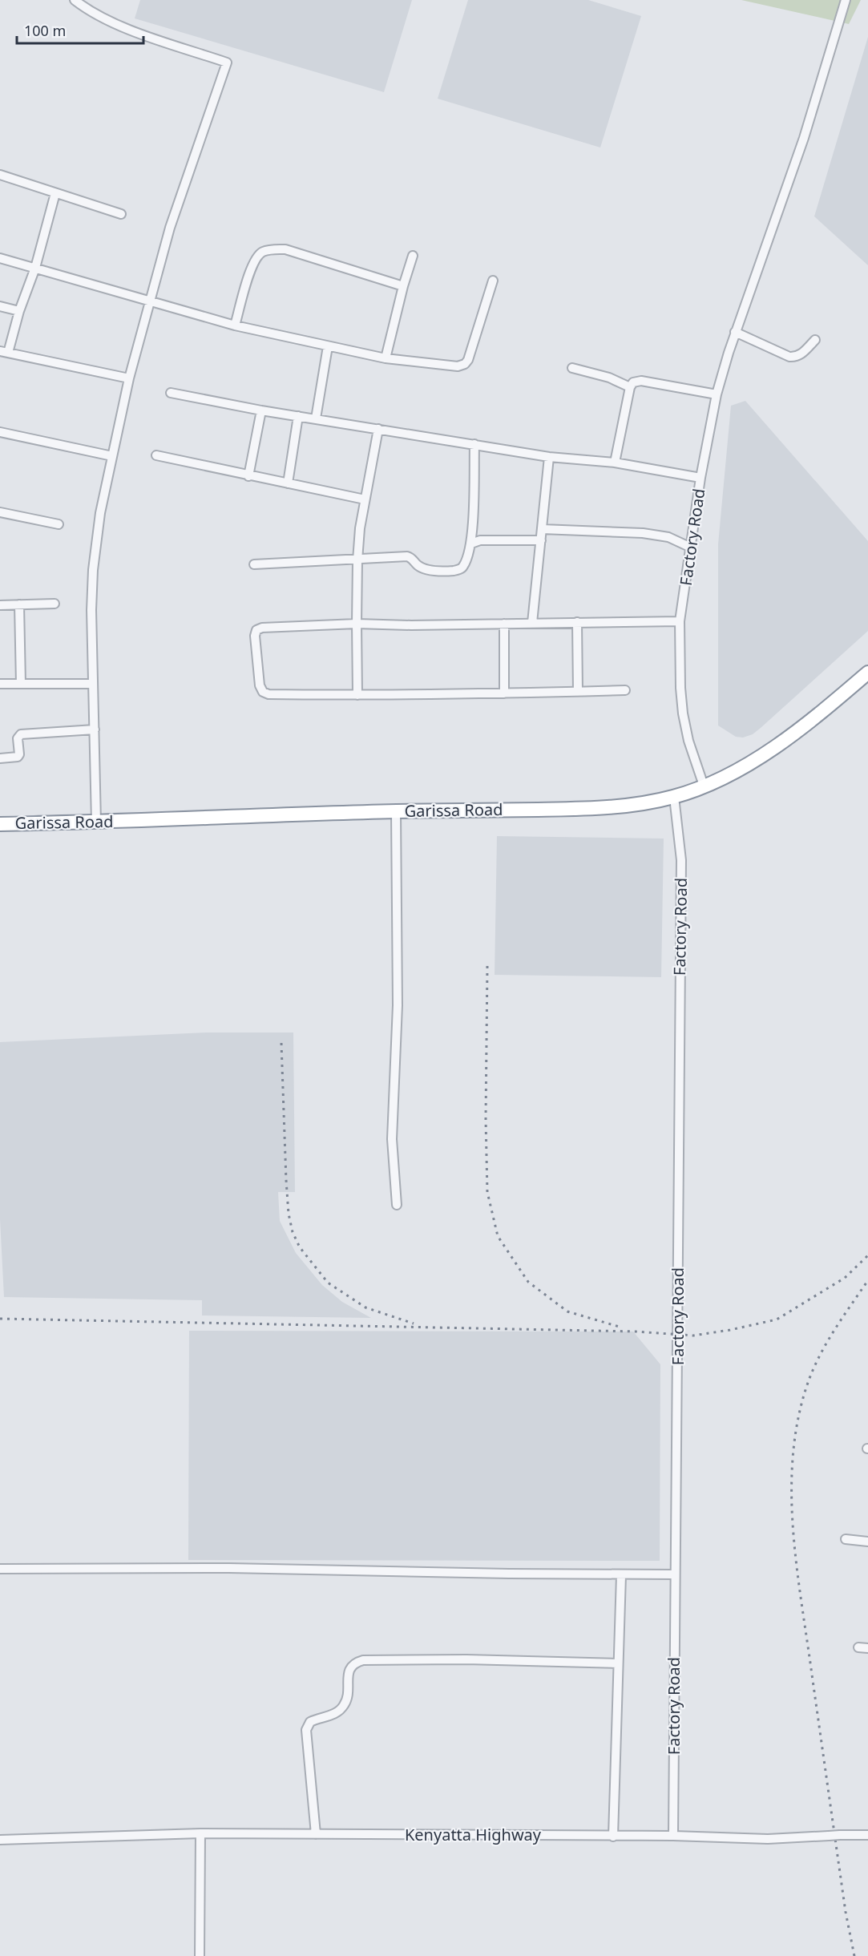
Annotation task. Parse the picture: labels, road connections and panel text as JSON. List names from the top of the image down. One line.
{"streets":{"highway":["Garissa Road"],"street":["Factory Road","Kenyatta Highway"]},"crossings":[["Factory Road","Garissa Road"],["Factory Road","Kenyatta Highway"]],"scale_bar":"100 m"}
